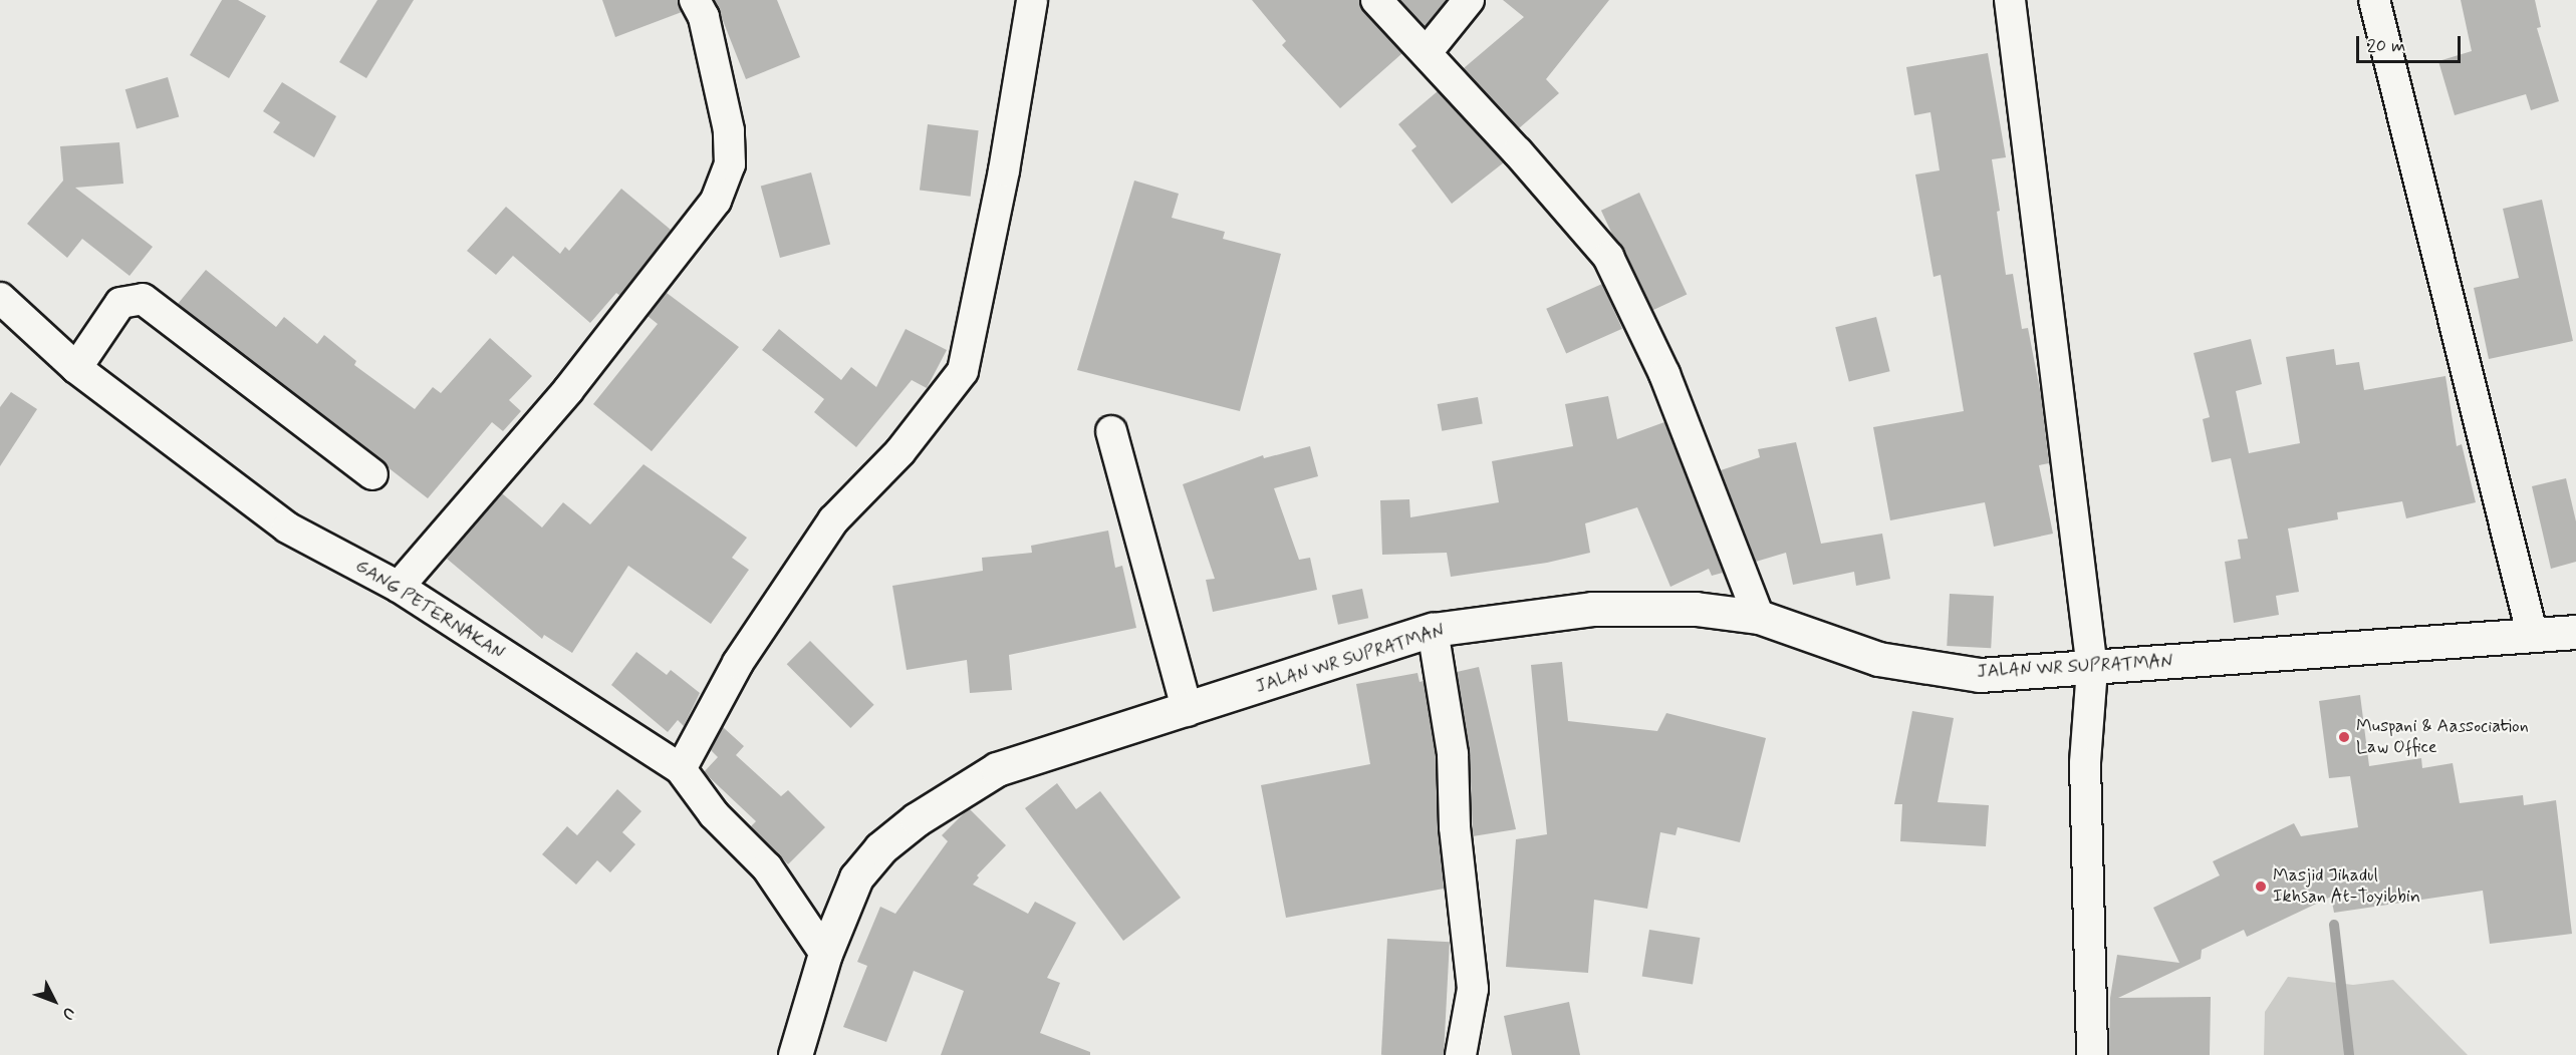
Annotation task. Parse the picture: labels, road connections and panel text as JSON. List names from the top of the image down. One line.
{"streets":{"highway":["JALAN WR SUPRATMAN"],"street":["GANG PETERNAKAN"]},"crossings":[["GANG PETERNAKAN","JALAN WR SUPRATMAN"]],"places":["Muspani & Aassociation Law Office","Masjid Jihadul Ikhsan At-Toyibbin"],"scale_bar":"20 m","north":"bottom right"}
